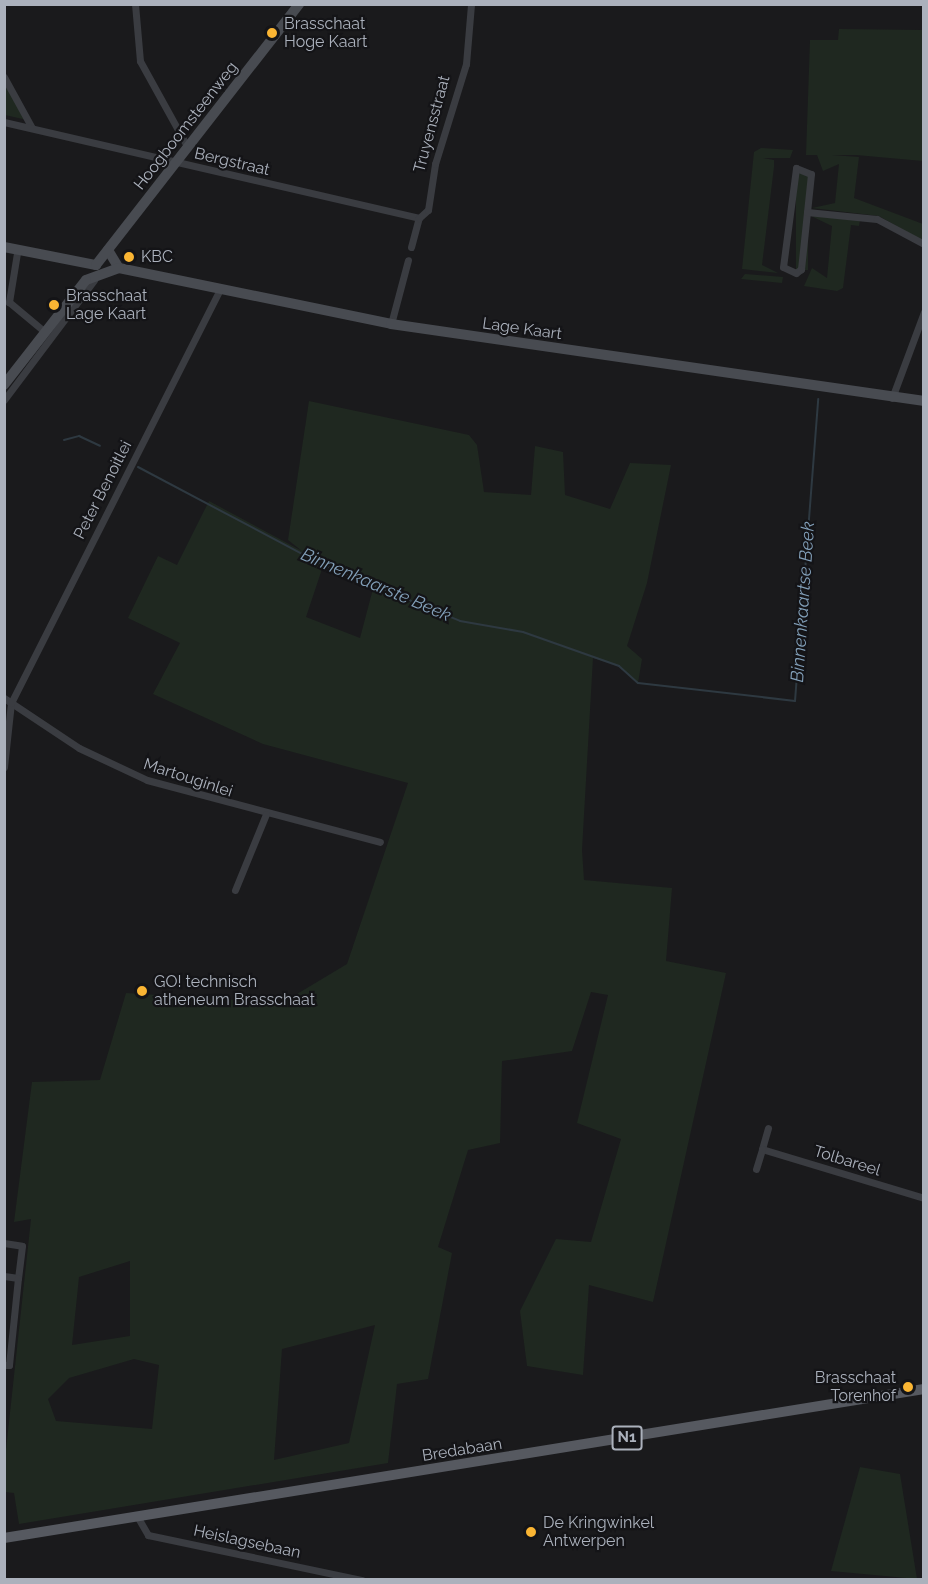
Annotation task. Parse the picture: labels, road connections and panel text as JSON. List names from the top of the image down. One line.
{"streets":{"main road":["N1","Bredabaan"],"street":["Truyensstraat","Hoogboomsteenweg","Bergstraat","Lage Kaart","Peter Benoitlei","Martouginlei","Tolbareel","Heislagsebaan"]},"crossings":[["Truyensstraat","Bergstraat"],["Hoogboomsteenweg","Bergstraat"],["Hoogboomsteenweg","Lage Kaart"],["Lage Kaart","Peter Benoitlei"],["Peter Benoitlei","Martouginlei"],["Bredabaan","Heislagsebaan"]],"water":["Binnenkaarste Beek","Binnenkaartse Beek"],"places":["Brasschaat Hoge Kaart","KBC","Brasschaat Lage Kaart","GO! technisch atheneum Brasschaat","Brasschaat Torenhof","De Kringwinkel Antwerpen"]}
